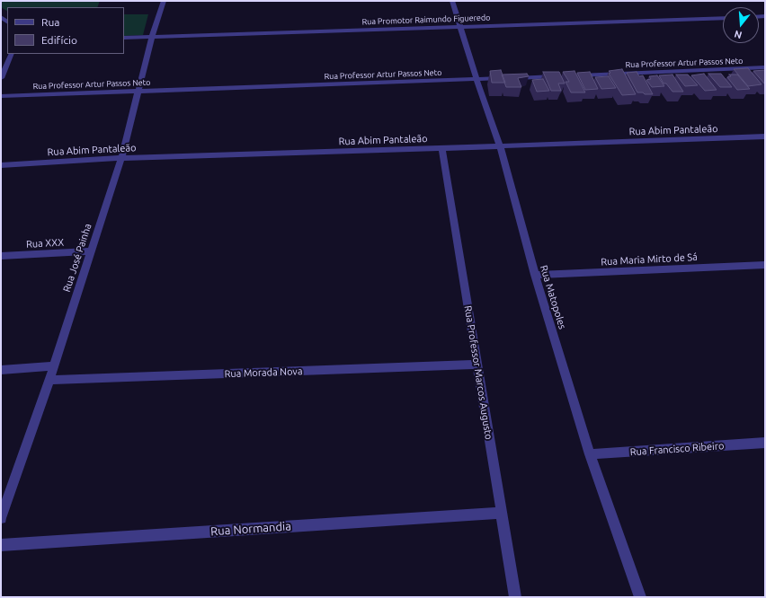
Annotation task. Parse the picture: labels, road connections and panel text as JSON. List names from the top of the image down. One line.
{"streets":{"street":["Rua Promotor Raimundo Figueredo","Rua Professor Artur Passos Neto","Rua Abim Pantaleão","Rua XXX","Rua José Painha","Rua Maria Mirto de Sá","Rua Matopoles","Rua Morada Nova","Rua Professor Marcos Augusto","Rua Francisco Ribeiro","Rua Normandia"]},"crossings":[["Rua Promotor Raimundo Figueredo","Rua José Painha"],["Rua Promotor Raimundo Figueredo","Rua Matopoles"],["Rua Professor Artur Passos Neto","Rua José Painha"],["Rua Professor Artur Passos Neto","Rua Matopoles"],["Rua Abim Pantaleão","Rua José Painha"],["Rua Abim Pantaleão","Rua Matopoles"],["Rua Abim Pantaleão","Rua Professor Marcos Augusto"],["Rua XXX","Rua José Painha"],["Rua José Painha","Rua Morada Nova"],["Rua Maria Mirto de Sá","Rua Matopoles"],["Rua Matopoles","Rua Francisco Ribeiro"],["Rua Morada Nova","Rua Professor Marcos Augusto"],["Rua Professor Marcos Augusto","Rua Normandia"]],"legend":["Rua","Edifício"],"north":"bottom"}
